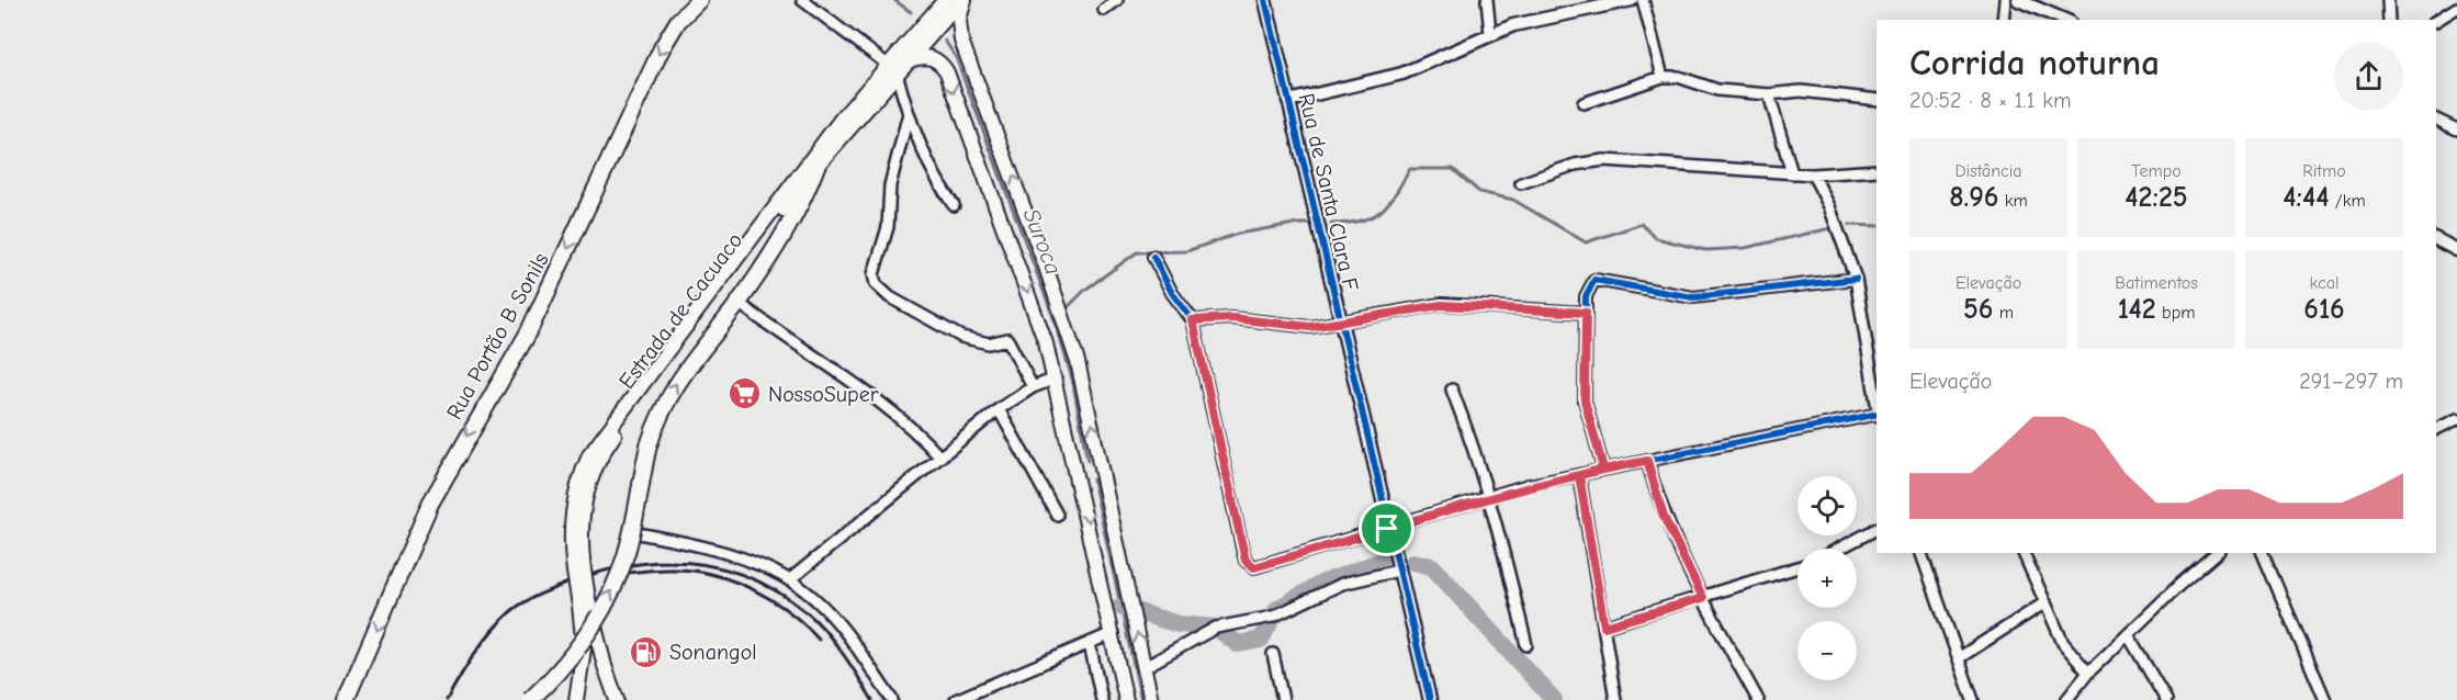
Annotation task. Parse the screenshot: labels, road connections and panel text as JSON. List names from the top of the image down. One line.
{"streets":{"main road":["Estrada de Cacuaco","Rua Portão B Sonils"],"street":["Rua de Santa Clara F"]},"one_way":["Rua Portão B Sonils"],"water":["Suroca"],"places":{"supermarket":["NossoSuper"],"fuel station":["Sonangol"]},"page":{"heading":["Corrida noturna","20:52 · 8 × 1.1 km"],"stats":[["Distância","8.96 km"],["Tempo","42:25"],["Ritmo","4:44 /km"],["Elevação","56 m"],["Batimentos","142 bpm"],["kcal","616"]],"chart":["Elevação","291–297 m"],"map_buttons":["+","−"]}}
